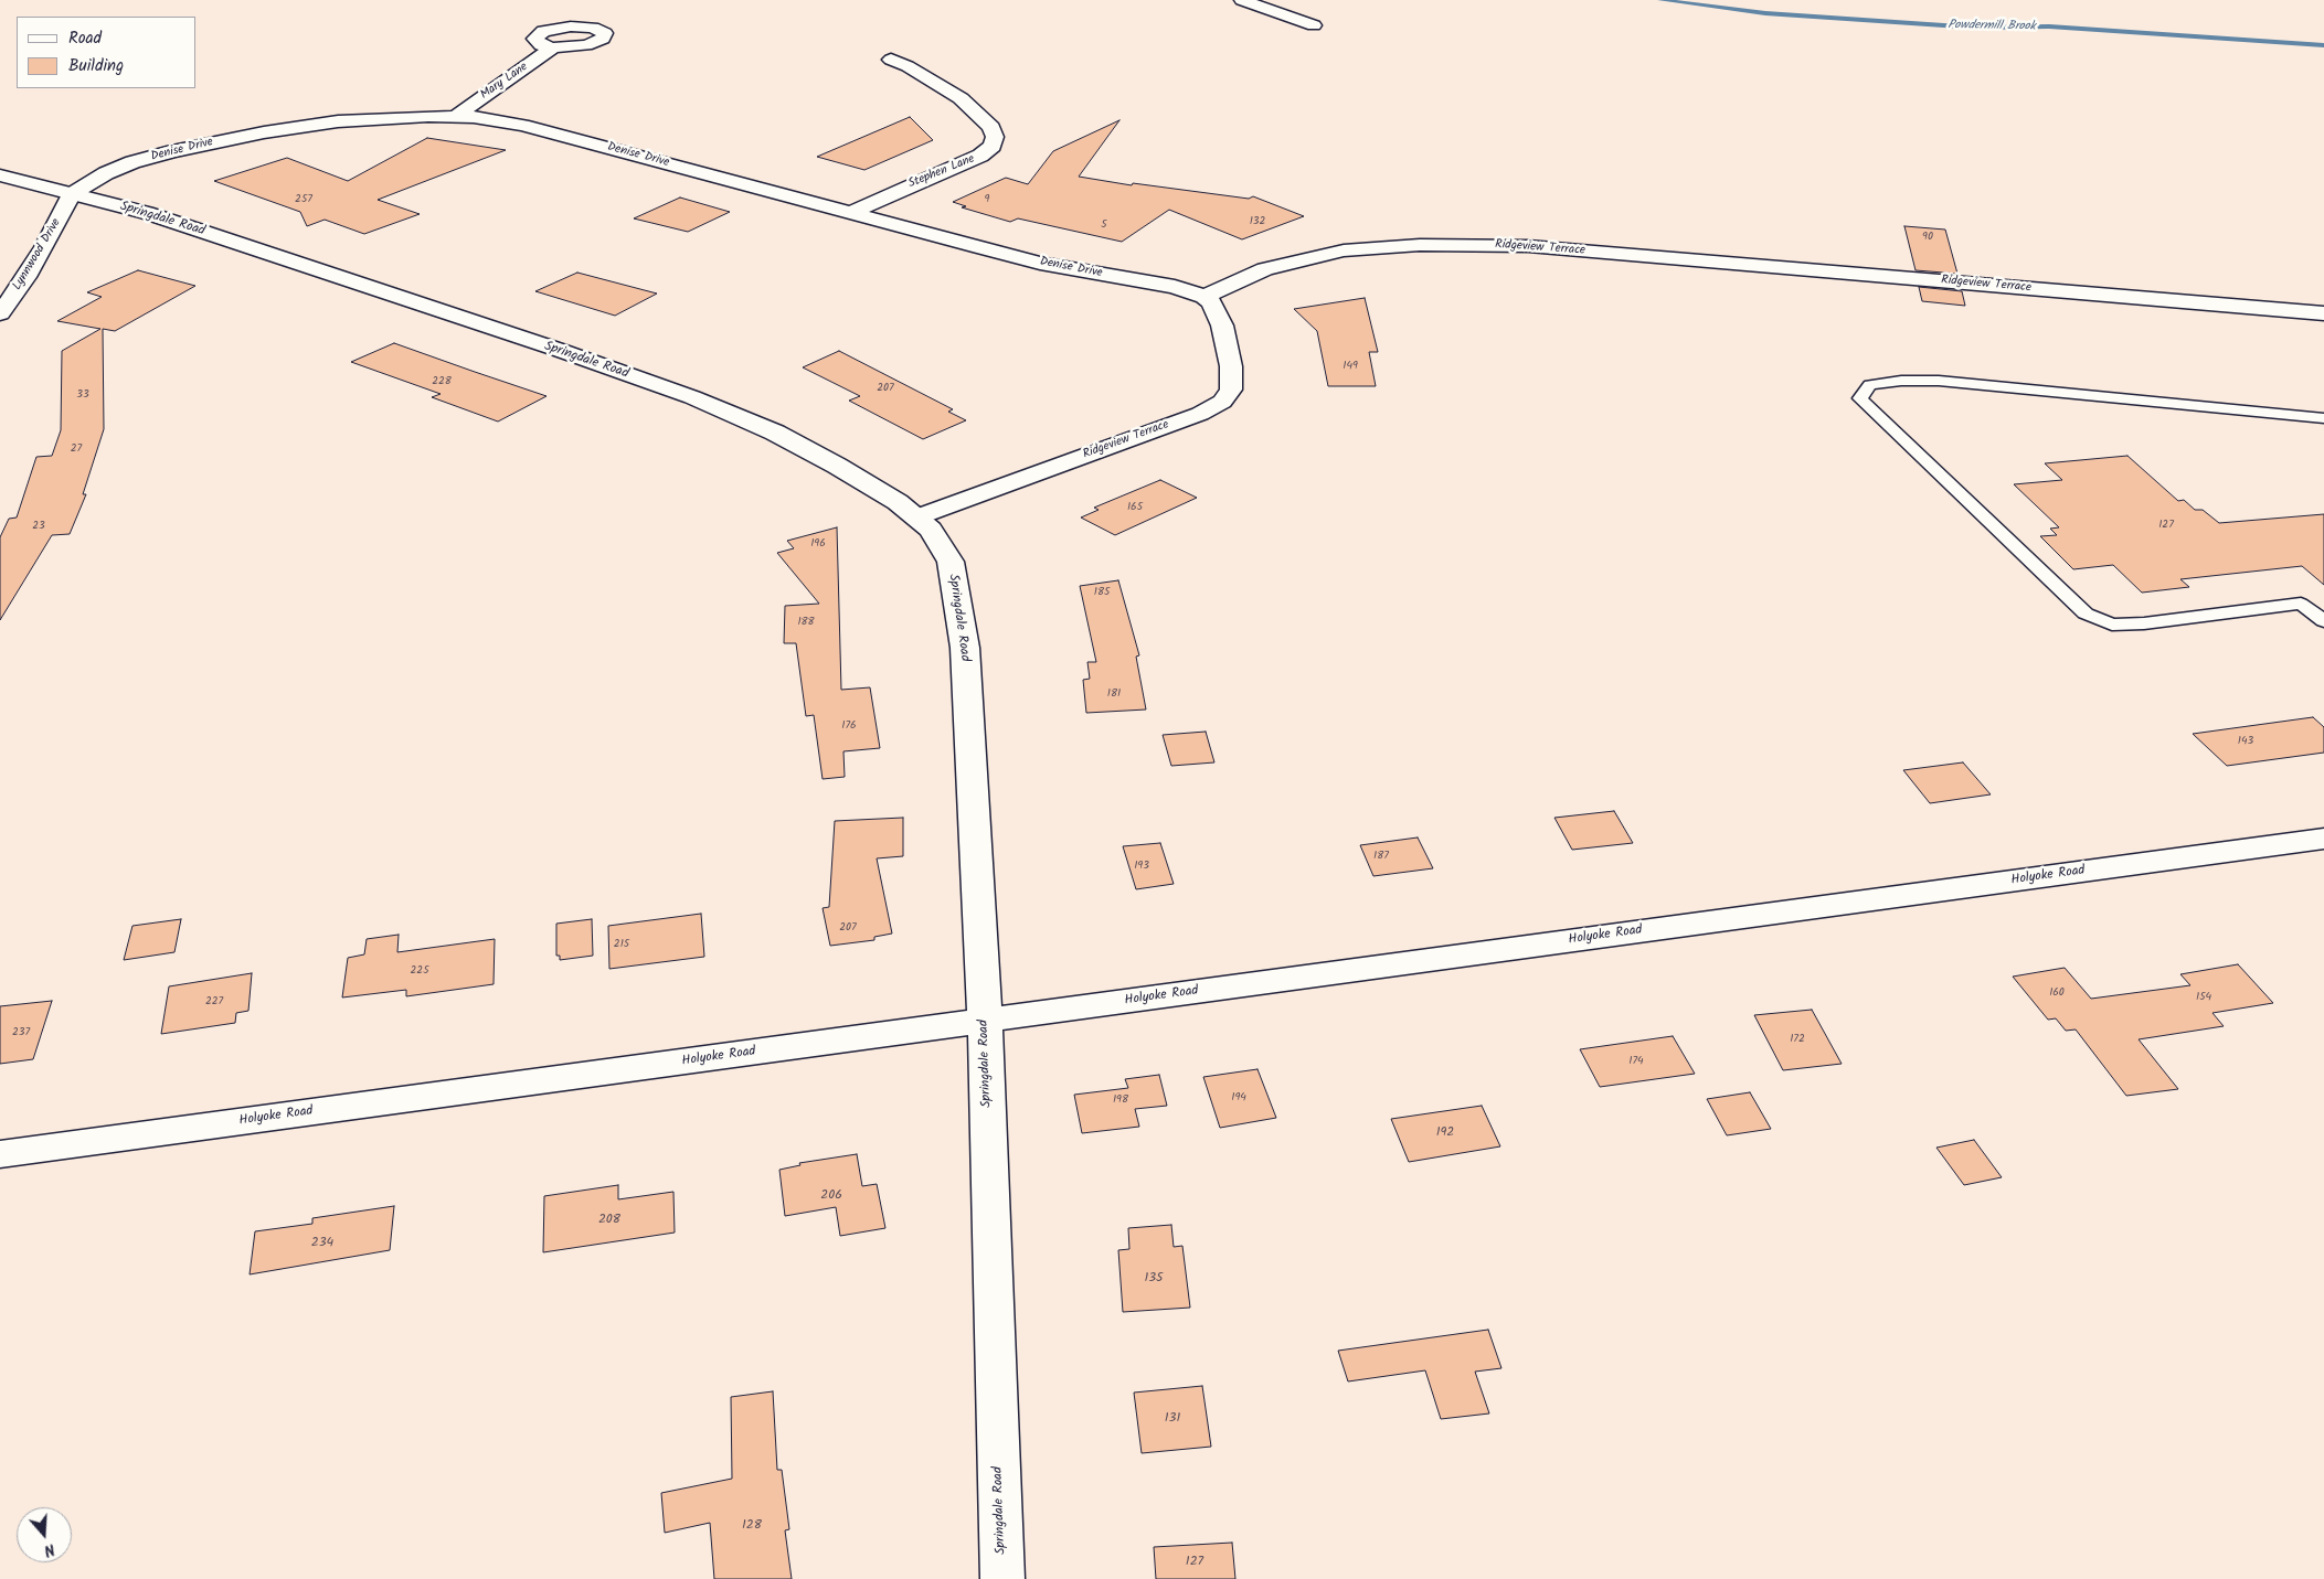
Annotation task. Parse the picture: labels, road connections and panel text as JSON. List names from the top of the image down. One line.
{"streets":{"street":["Mary Lane","Denise Drive","Stephen Lane","Springdale Road","Ridgeview Terrace","Lynnwood Drive","Holyoke Road"]},"crossings":[["Mary Lane","Denise Drive"],["Denise Drive","Stephen Lane"],["Denise Drive","Springdale Road"],["Denise Drive","Ridgeview Terrace"],["Denise Drive","Lynnwood Drive"],["Springdale Road","Ridgeview Terrace"],["Springdale Road","Lynnwood Drive"],["Springdale Road","Holyoke Road"]],"water":["Powdermill Brook"],"house_numbers":["257","9","132","5","90","149","228","207","33","27","165","127","23","196","185","188","181","176","143","187","193","207","215","225","160","154","227","237","172","174","194","198","192","206","208","234","135","131","128","127"],"legend":["Road","Building"],"north":"bottom"}
